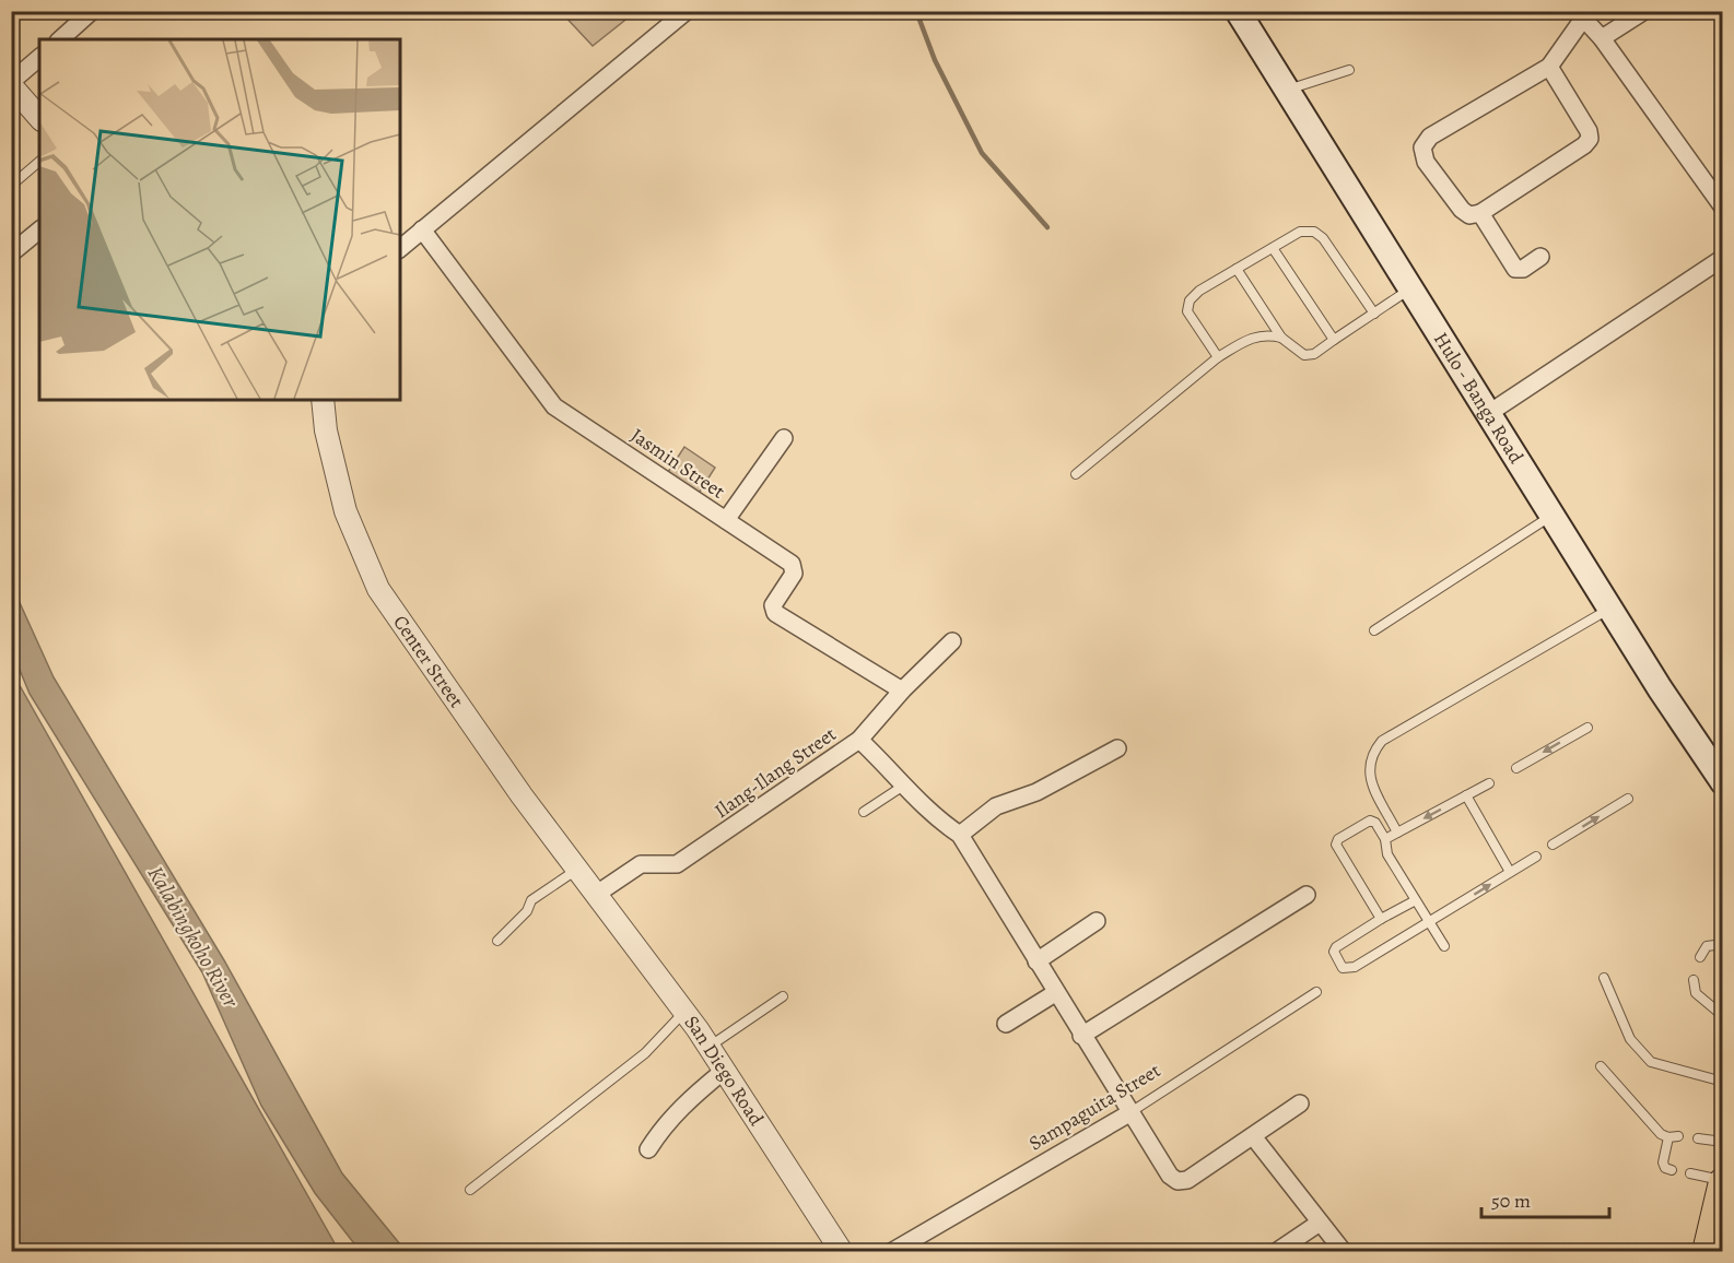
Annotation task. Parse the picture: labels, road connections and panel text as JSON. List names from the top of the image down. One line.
{"streets":{"main road":["Hulo - Banga Road"],"street":["Jasmin Street","Center Street","Ilang-Ilang Street","San Diego Road","Sampaguita Street"]},"crossings":[["Jasmin Street","Ilang-Ilang Street"],["Center Street","Ilang-Ilang Street"],["Center Street","San Diego Road"],["Ilang-Ilang Street","San Diego Road"]],"water":["Kalabingkoho River"],"scale_bar":"50 m"}
